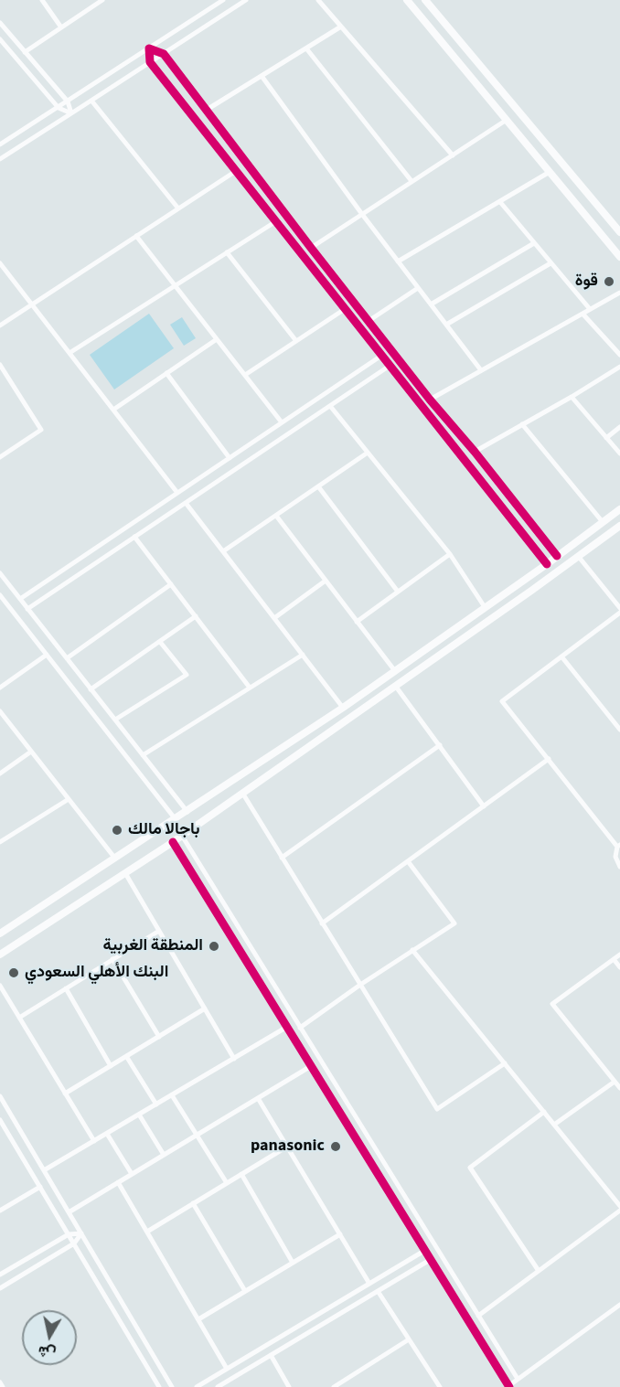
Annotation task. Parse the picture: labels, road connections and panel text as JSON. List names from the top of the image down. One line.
{"places":["قوة","باجالا مالك","المنطقة الغربية","البنك الأهلي السعودي","panasonic"],"north":"bottom"}
